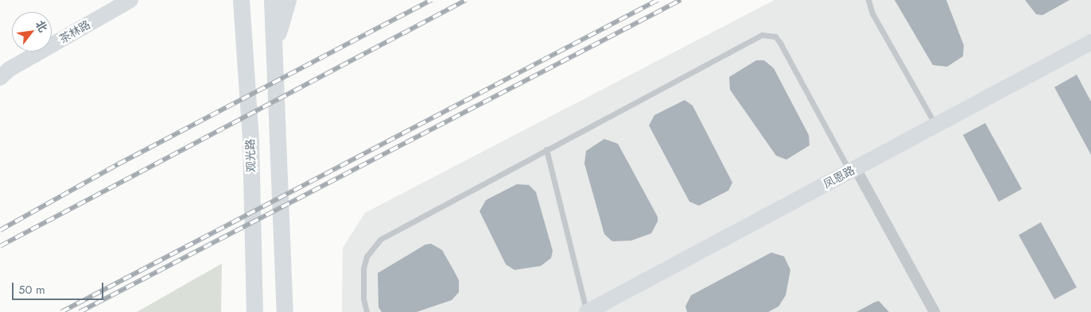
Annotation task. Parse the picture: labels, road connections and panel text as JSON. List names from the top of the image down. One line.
{"streets":{"main road":["观光路"],"street":["茶林路","凤恩路"]},"scale_bar":"50 m","north":"top right"}
